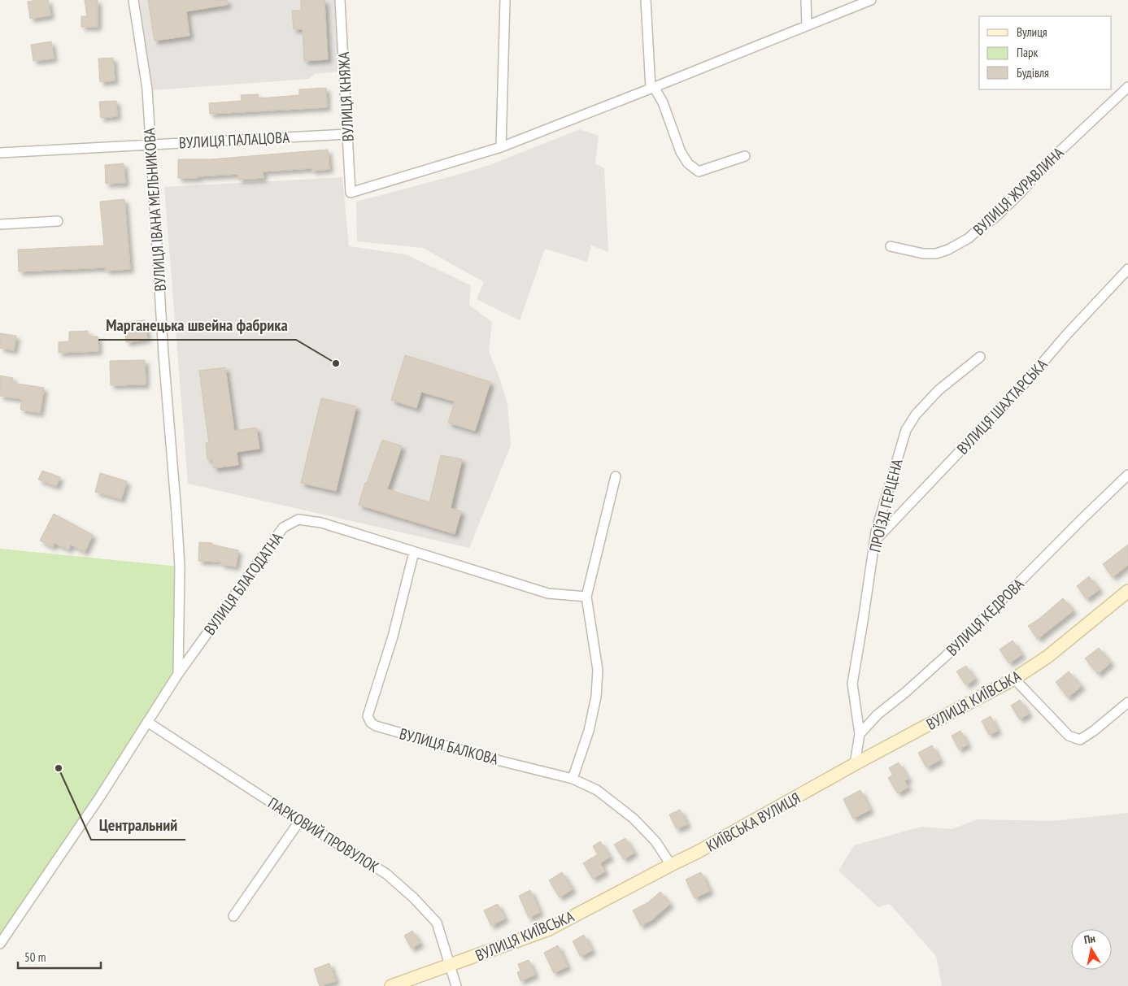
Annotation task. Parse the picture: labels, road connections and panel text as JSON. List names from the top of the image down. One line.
{"streets":{"main road":["ВУЛИЦЯ КИЇВСЬКА","КИЇВСЬКА ВУЛИЦЯ"],"street":["ВУЛИЦЯ КНЯЖА","ВУЛИЦЯ ПАЛАЦОВА","ВУЛИЦЯ ЖУРАВЛИНА","ВУЛИЦЯ ІВАНА МЕЛЬНИКОВА","ВУЛИЦЯ ШАХТАРСЬКА","ПРОЇЗД ГЕРЦЕНА","ВУЛИЦЯ БЛАГОДАТНА","ВУЛИЦЯ КЕДРОВА","ВУЛИЦЯ БАЛКОВА","ПАРКОВИЙ ПРОВУЛОК"]},"crossings":[["ВУЛИЦЯ КНЯЖА","ВУЛИЦЯ ПАЛАЦОВА"],["ВУЛИЦЯ ПАЛАЦОВА","ВУЛИЦЯ ІВАНА МЕЛЬНИКОВА"],["ВУЛИЦЯ ІВАНА МЕЛЬНИКОВА","ВУЛИЦЯ БЛАГОДАТНА"],["ВУЛИЦЯ ШАХТАРСЬКА","ПРОЇЗД ГЕРЦЕНА"],["ПРОЇЗД ГЕРЦЕНА","ВУЛИЦЯ КЕДРОВА"],["ВУЛИЦЯ БЛАГОДАТНА","ВУЛИЦЯ БАЛКОВА"],["ВУЛИЦЯ БЛАГОДАТНА","ПАРКОВИЙ ПРОВУЛОК"],["ВУЛИЦЯ КИЇВСЬКА","ВУЛИЦЯ БАЛКОВА"],["ВУЛИЦЯ КИЇВСЬКА","КИЇВСЬКА ВУЛИЦЯ"],["ВУЛИЦЯ КИЇВСЬКА","ПАРКОВИЙ ПРОВУЛОК"]],"places":["Марганецька швейна фабрика","Центральний"],"legend":["Вулиця","Парк","Будівля"],"scale_bar":"50 m","north":"top"}
